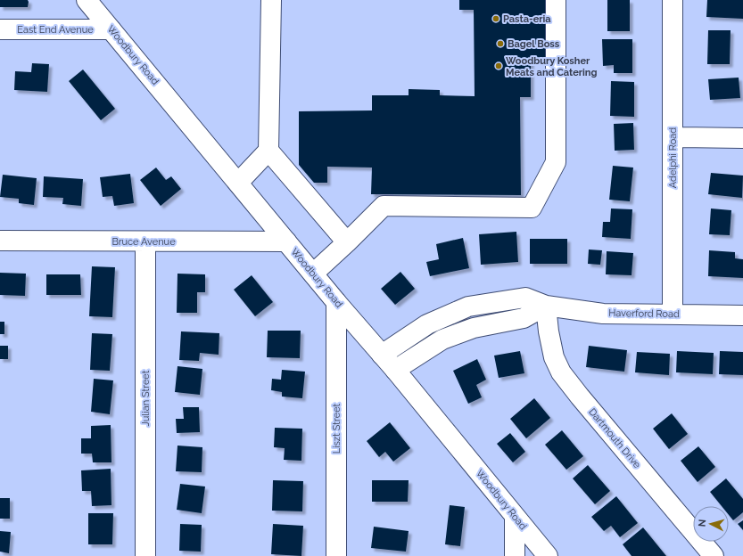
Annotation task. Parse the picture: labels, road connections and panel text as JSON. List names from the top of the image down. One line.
{"streets":{"street":["East End Avenue","Woodbury Road","Adelphi Road","Bruce Avenue","Haverford Road","Julian Street","Liszt Street","Dartmouth Drive"]},"crossings":[["East End Avenue","Woodbury Road"],["Woodbury Road","Bruce Avenue"],["Woodbury Road","Haverford Road"],["Woodbury Road","Liszt Street"],["Adelphi Road","Haverford Road"],["Bruce Avenue","Julian Street"],["Haverford Road","Dartmouth Drive"]],"places":["Pasta-eria","Bagel Boss","Woodbury Kosher Meats and Catering"],"north":"left"}
